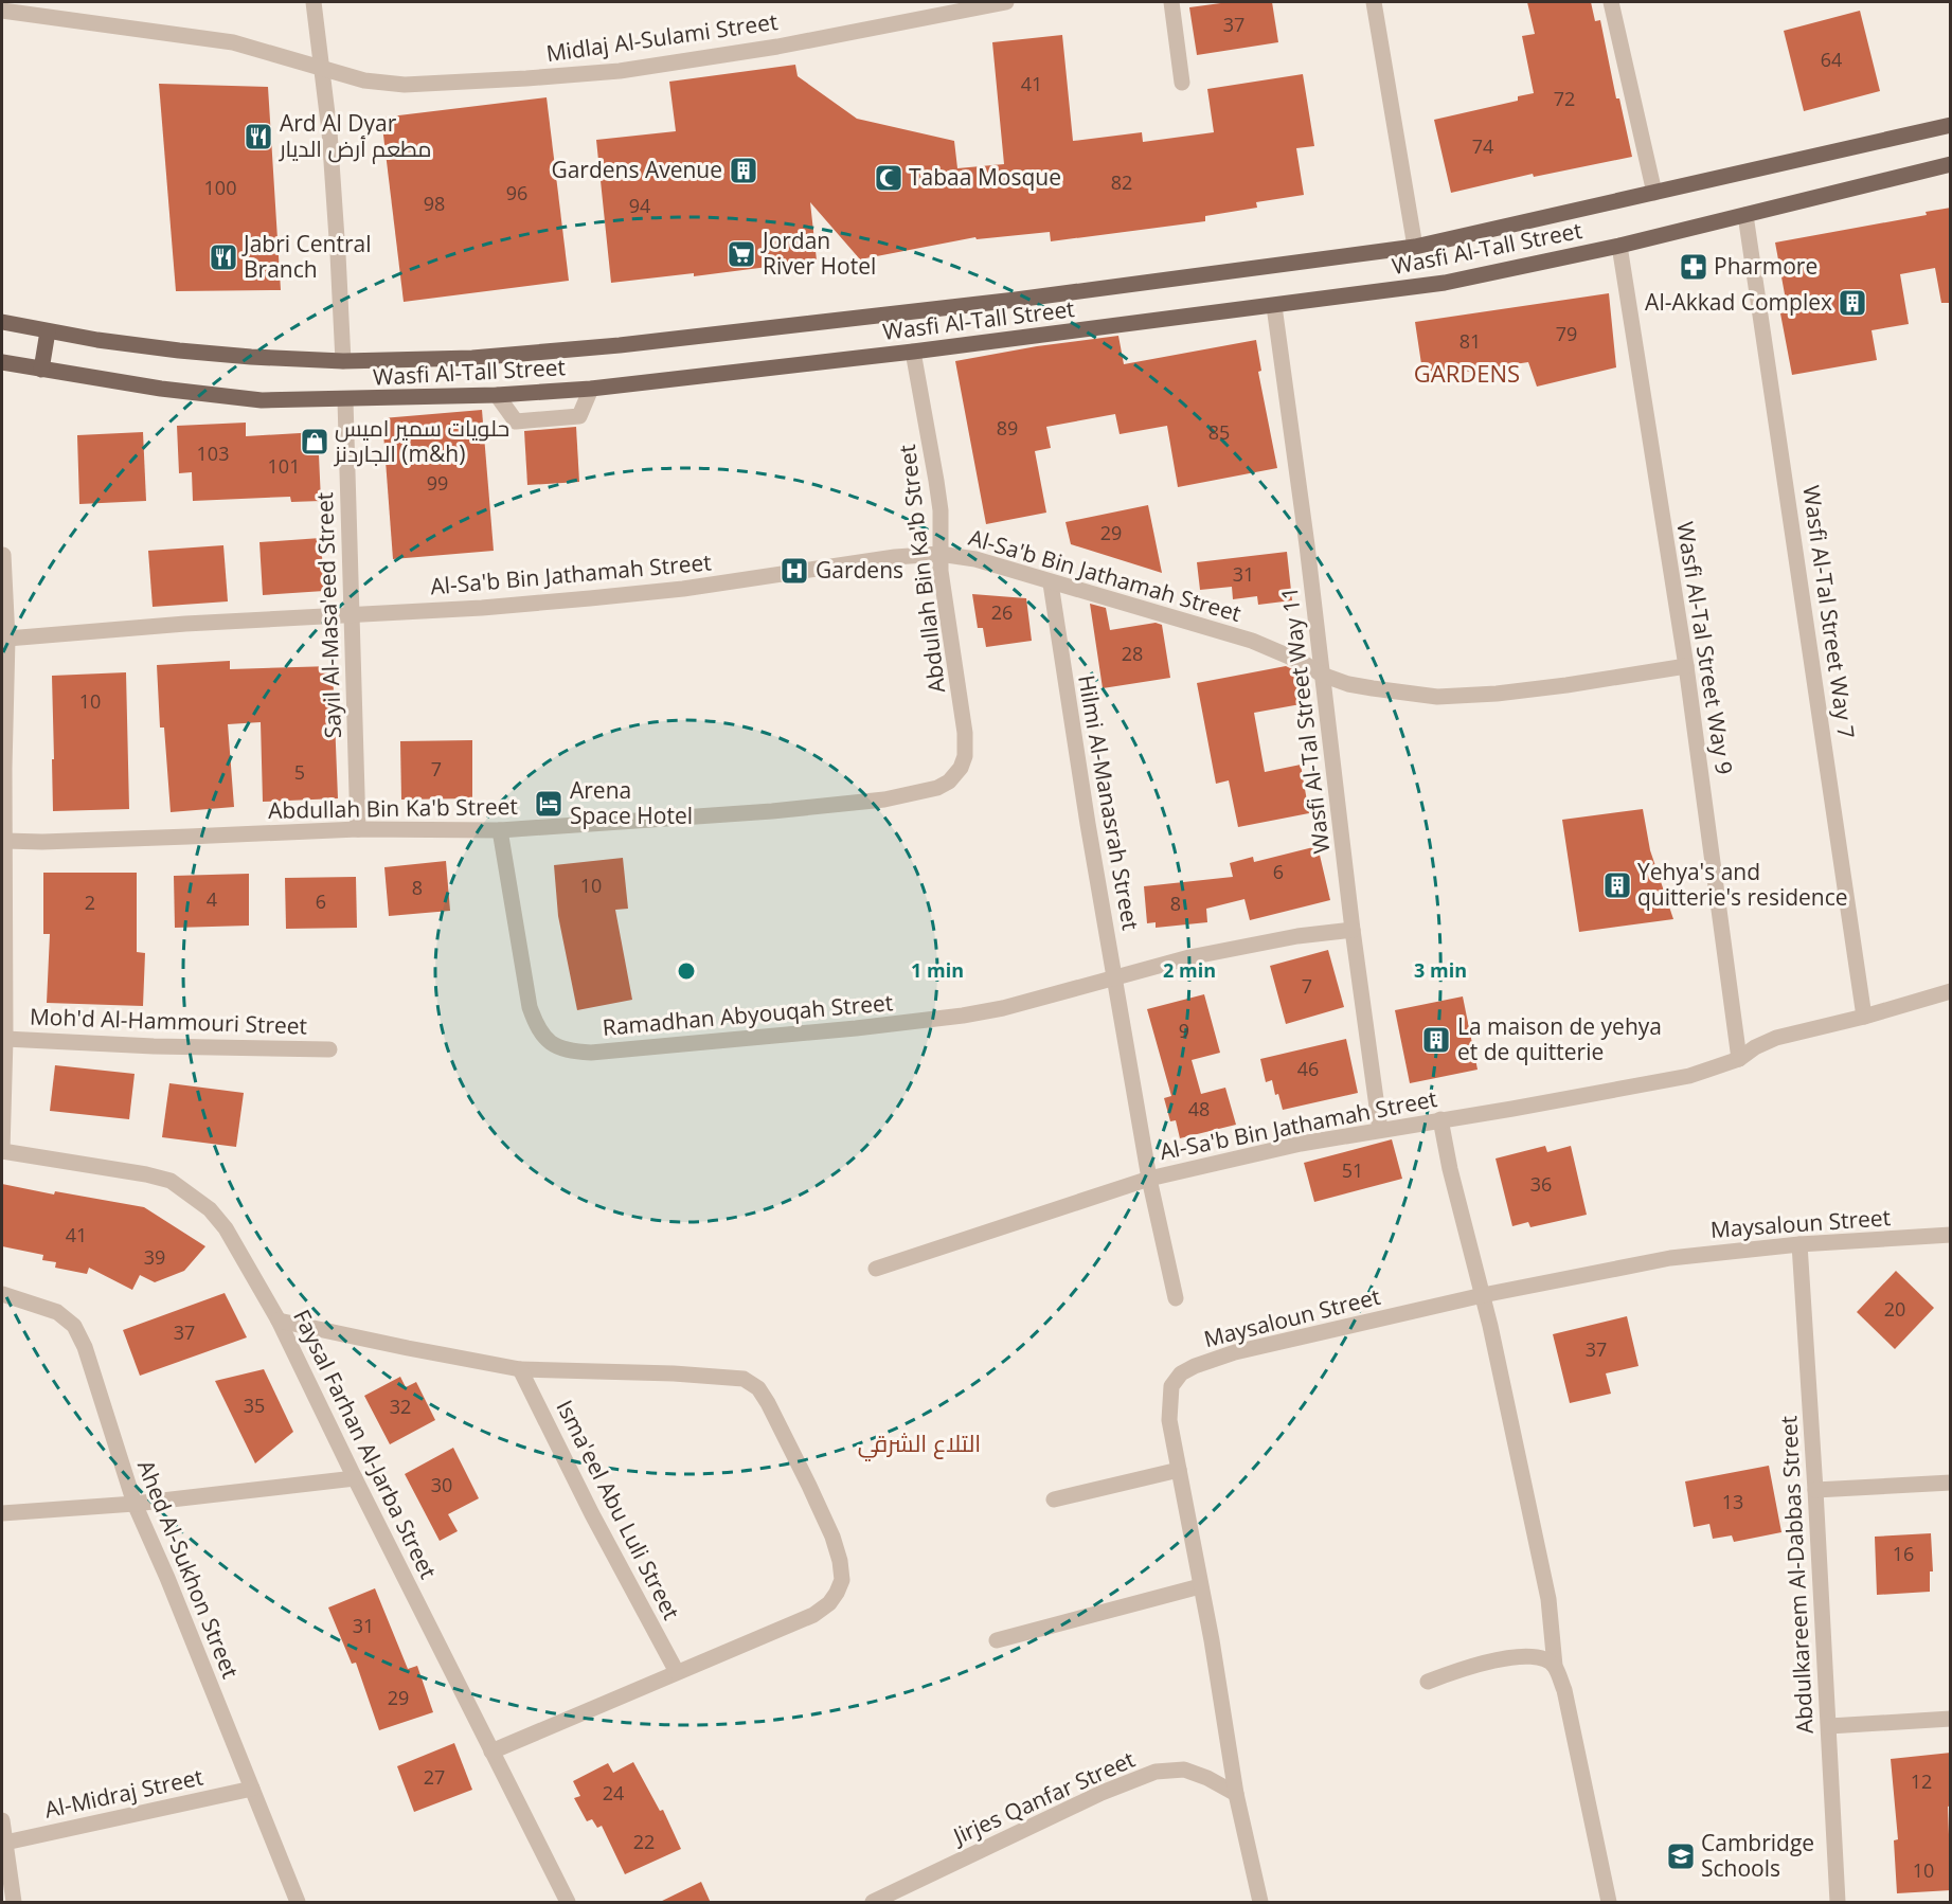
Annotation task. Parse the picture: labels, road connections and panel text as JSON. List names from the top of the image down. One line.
{"streets":{"main road":["Wasfi Al-Tall Street"],"street":["Midlaj Al-Sulami Street","Abdullah Bin Ka'b Street","Al-Sa'b Bin Jathamah Street","Wasfi Al-Tal Street Way 7","Sayil Al-Masa'eed Street","Wasfi Al-Tal Street Way 9","Wasfi Al-Tal Street Way 11","Hilmi Al-Manasrah Street","Ramadhan Abyouqah Street","Moh'd Al-Hammouri Street","Maysaloun Street","Faysal Farhan Al-Jarba Street","Isma'eel Abu Luli Street","Ahed Al-Sukhon Street","Abdulkareem Al-Dabbas Street","Al-Midraj Street","Jirjes Qanfar Street"]},"crossings":[["Wasfi Al-Tall Street","Abdullah Bin Ka'b Street"],["Wasfi Al-Tall Street","Wasfi Al-Tal Street Way 7"],["Wasfi Al-Tall Street","Sayil Al-Masa'eed Street"],["Wasfi Al-Tall Street","Wasfi Al-Tal Street Way 9"],["Wasfi Al-Tall Street","Wasfi Al-Tal Street Way 11"],["Abdullah Bin Ka'b Street","Al-Sa'b Bin Jathamah Street"],["Abdullah Bin Ka'b Street","Sayil Al-Masa'eed Street"],["Abdullah Bin Ka'b Street","Ramadhan Abyouqah Street"],["Al-Sa'b Bin Jathamah Street","Wasfi Al-Tal Street Way 7"],["Al-Sa'b Bin Jathamah Street","Sayil Al-Masa'eed Street"],["Al-Sa'b Bin Jathamah Street","Wasfi Al-Tal Street Way 9"],["Al-Sa'b Bin Jathamah Street","Wasfi Al-Tal Street Way 11"],["Al-Sa'b Bin Jathamah Street","Hilmi Al-Manasrah Street"],["Wasfi Al-Tal Street Way 11","Ramadhan Abyouqah Street"],["Hilmi Al-Manasrah Street","Ramadhan Abyouqah Street"],["Maysaloun Street","Abdulkareem Al-Dabbas Street"],["Maysaloun Street","Jirjes Qanfar Street"],["Faysal Farhan Al-Jarba Street","Isma'eel Abu Luli Street"],["Ahed Al-Sukhon Street","Al-Midraj Street"]],"districts":["GARDENS","التلاع الشرقي"],"places":{"restaurant":["Ard Al Dyar مطعم أرض الديار","Jabri Central Branch"],"building":["Gardens Avenue","Al-Akkad Complex","Yehya's and quitterie's residence","La maison de yehya et de quitterie"],"mosque":["Tabaa Mosque"],"supermarket":["Jordan River Hotel"],"pharmacy":["Pharmore"],"shop":["حلويات سمير اميس الجاردنز (m&h)"],"hospital":["Gardens"],"hotel":["Arena Space Hotel"],"school or university":["Cambridge Schools"]},"house_numbers":["37","64","41","72","74","82","100","96","98","94","79","81","89","85","103","101","99","29","31","26","28","10","7","5","6","10","8","4","6","2","8","7","9","46","48","51","36","41","39","20","37","37","35","32","30","13","16","31","29","27","12","24","22","10"],"rings":["1 min","2 min","3 min"]}
